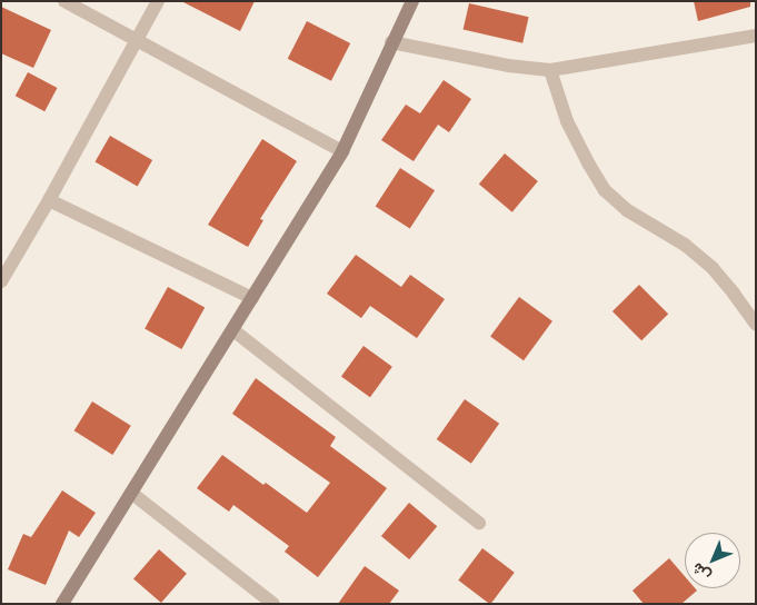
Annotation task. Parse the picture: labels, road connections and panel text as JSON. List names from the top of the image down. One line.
{"north":"bottom left"}
